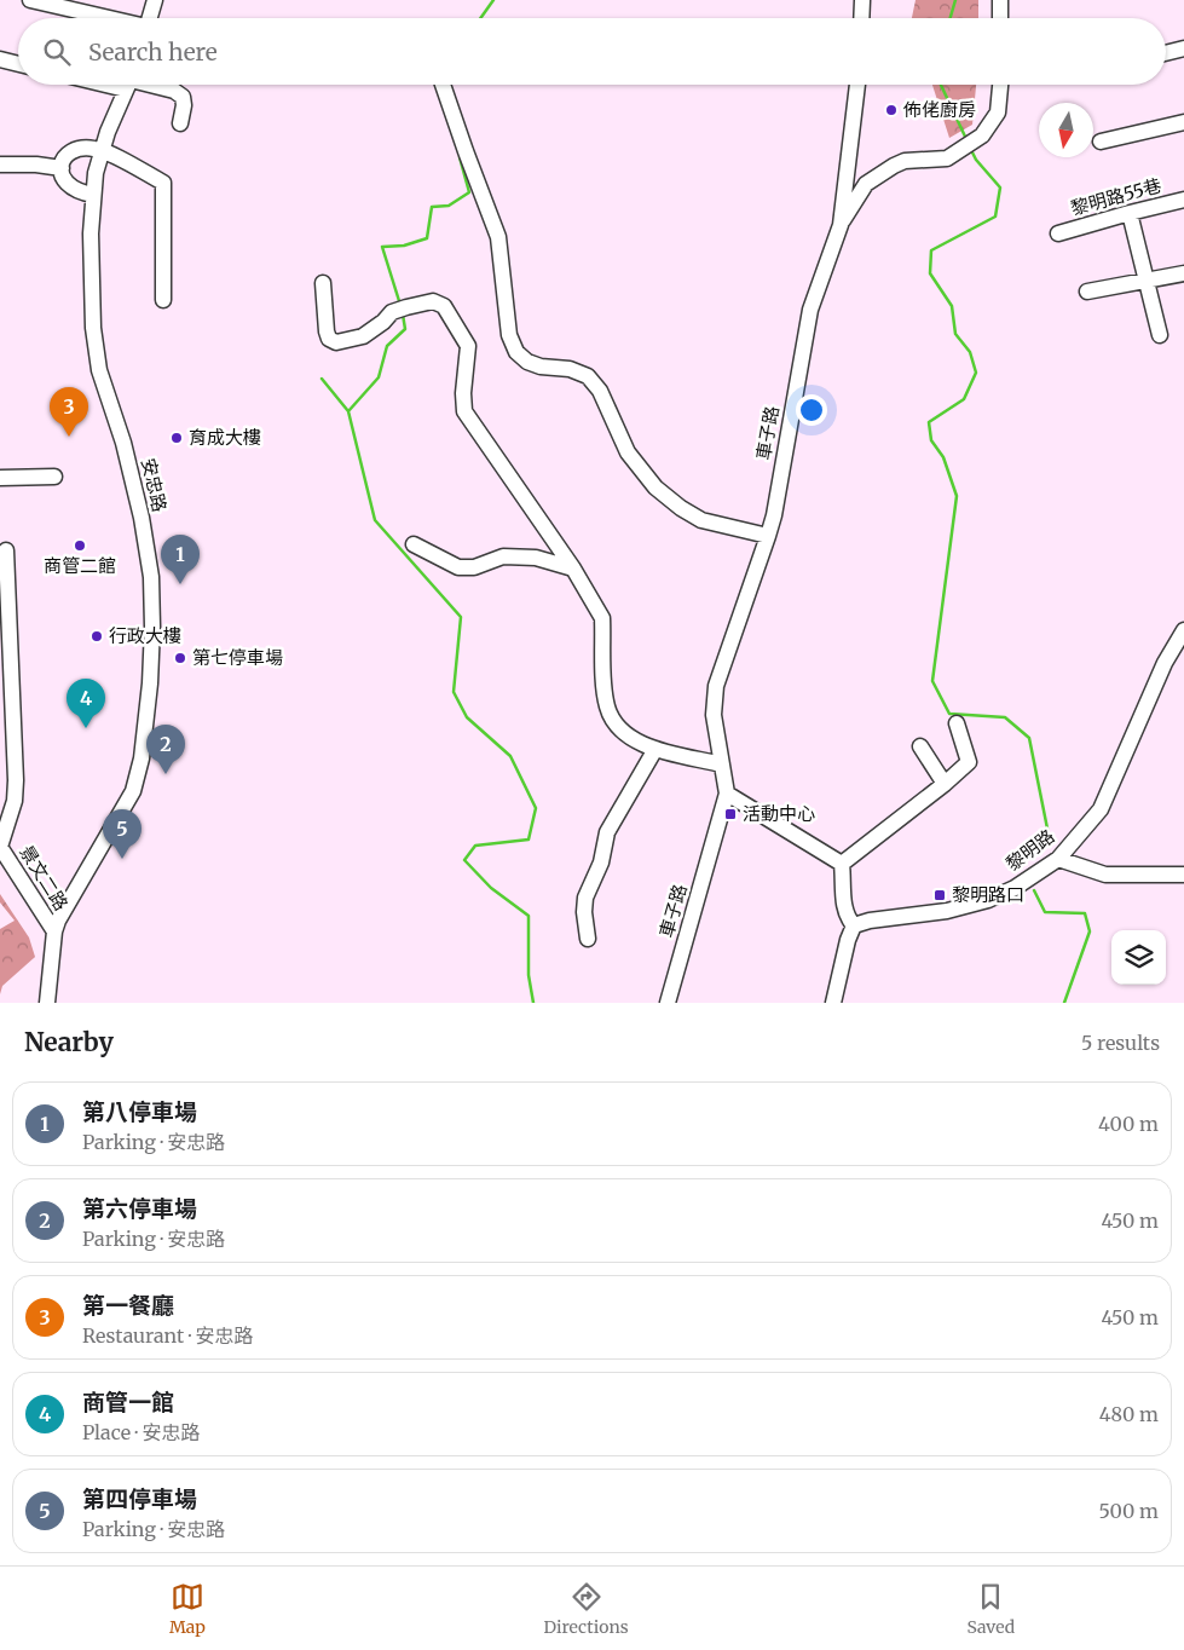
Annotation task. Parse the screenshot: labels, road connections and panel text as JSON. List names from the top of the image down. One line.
{"streets":{"street":["黎明路55巷","車子路","安忠路","黎明路","景文二路"]},"crossings":[["安忠路","景文二路"]],"places":{"other":["佈佬廚房","育成大樓","商管二館","行政大樓","第七停車場"],"transit":["活動中心","黎明路口"]},"north":"bottom","page":{"search":"Search here","pins":["3","1","4","2","5"],"heading":["Nearby","5 results"],"list":[{"mark":"1","name":"第八停車場","note":"Parking · 安忠路","value":"400 m"},{"mark":"2","name":"第六停車場","note":"Parking · 安忠路","value":"450 m"},{"mark":"3","name":"第一餐廳","note":"Restaurant · 安忠路","value":"450 m"},{"mark":"4","name":"商管一館","note":"Place · 安忠路","value":"480 m"},{"mark":"5","name":"第四停車場","note":"Parking · 安忠路","value":"500 m"}],"nav":["Map","Directions","Saved"]}}
